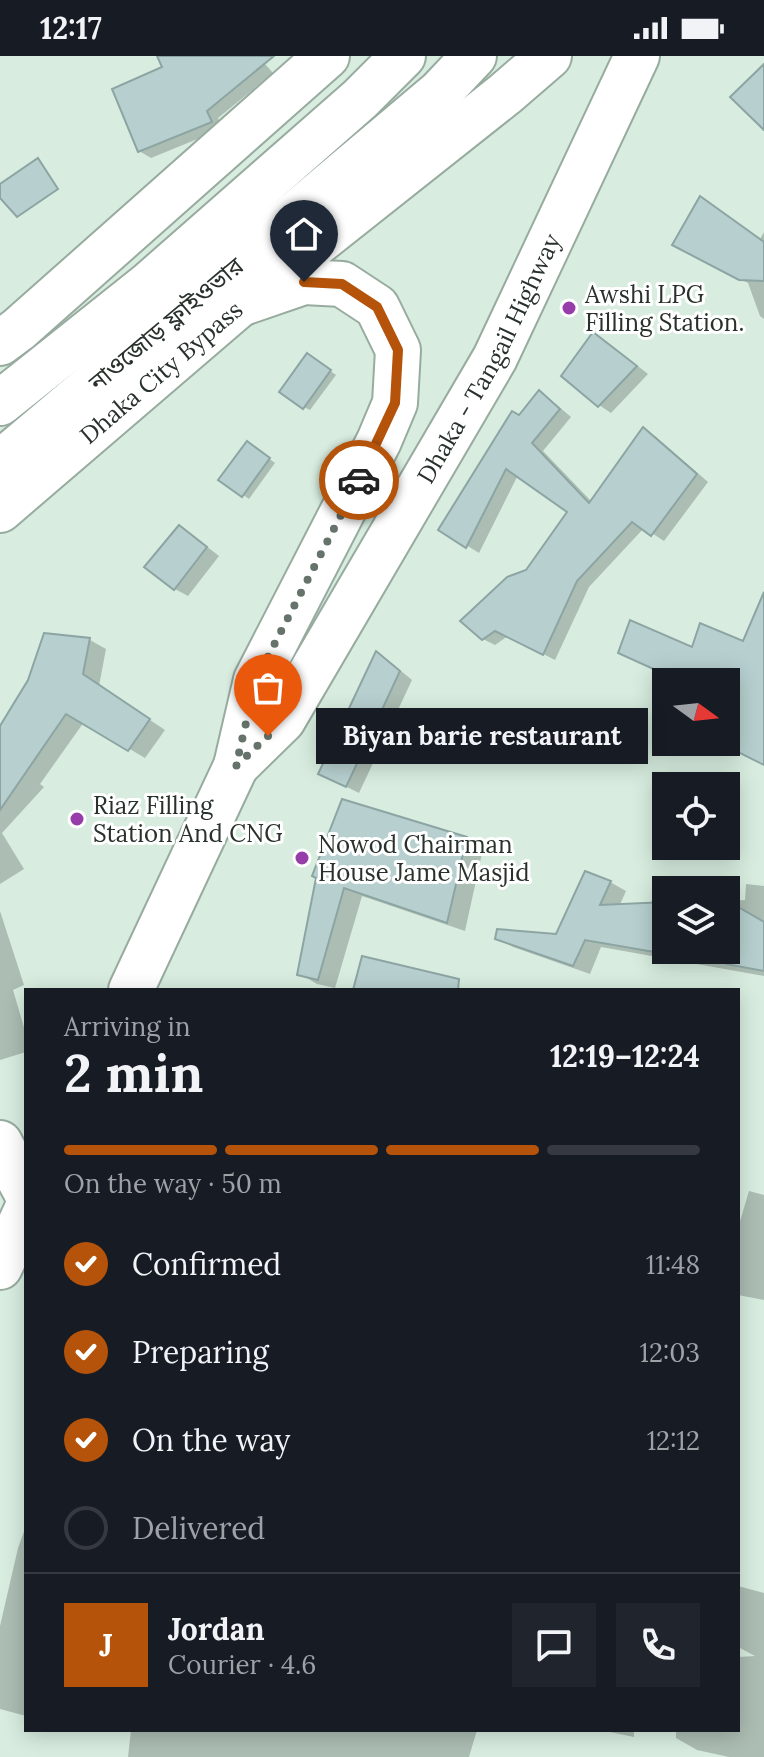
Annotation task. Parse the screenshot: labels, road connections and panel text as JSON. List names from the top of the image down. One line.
{"streets":{"main road":["নাওজোড় ফ্লাইওভার","Dhaka - Tangail Highway","Dhaka City Bypass"]},"crossings":[["Dhaka - Tangail Highway","Dhaka City Bypass"]],"places":["Awshi LPG Filling Station.","Biyan barie restaurant","Riaz Filling Station And CNG","Nowod Chairman House Jame Masjid"],"north":"right","page":{"status":"12:17","bubble":"Biyan barie restaurant","heading":["2 min","Arriving in","12:19–12:24"],"panel":["Jordan","Courier · 4.6"],"bar":"On the way · 50 m","list":[["Confirmed","11:48"],["Preparing","12:03"],["On the way","12:12"],"Delivered"],"round":"J"}}
